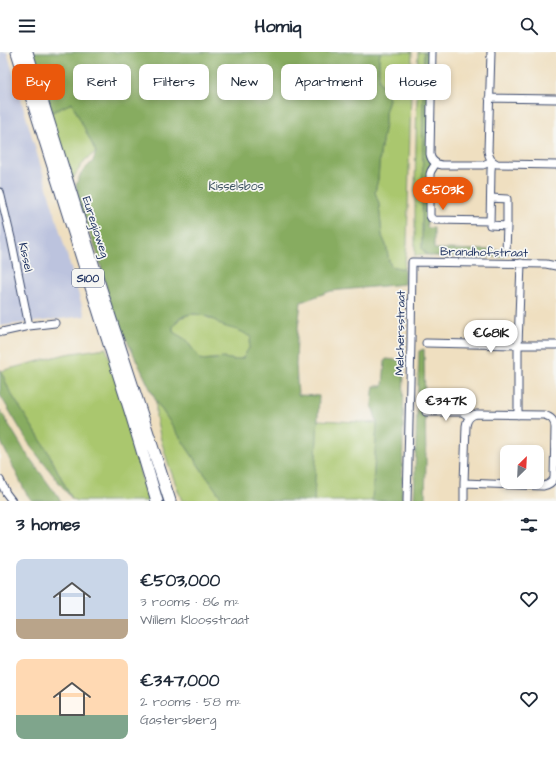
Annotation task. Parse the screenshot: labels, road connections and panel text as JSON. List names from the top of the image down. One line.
{"streets":{"main road":["Euregioweg","S100"],"street":["Brandhofstraat","Kissel","Melchersstraat"]},"crossings":[["Brandhofstraat","Melchersstraat"]],"parks":["Kisselsbos"],"north":"top right","page":{"header":"Homiq","chip":["Buy","Rent","Filters","New","Apartment","House"],"price":["€503K","€681K","€347K"],"heading":"3 homes","list":[{"name":"€503,000","note":"3 rooms · 86 m² · Willem Kloosstraat"},{"name":"€347,000","note":"2 rooms · 58 m² · Gastersberg"}]}}
